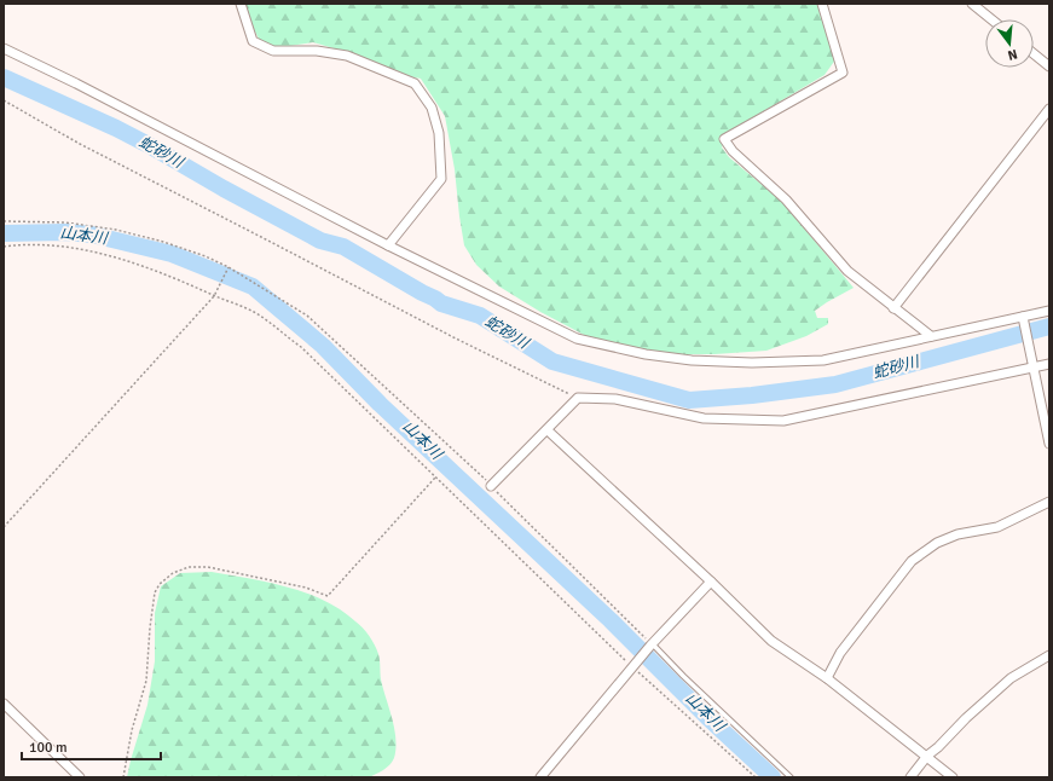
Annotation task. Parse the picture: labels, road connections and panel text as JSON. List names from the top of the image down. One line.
{"water":["蛇砂川","山本川"],"scale_bar":"100 m","north":"bottom"}
